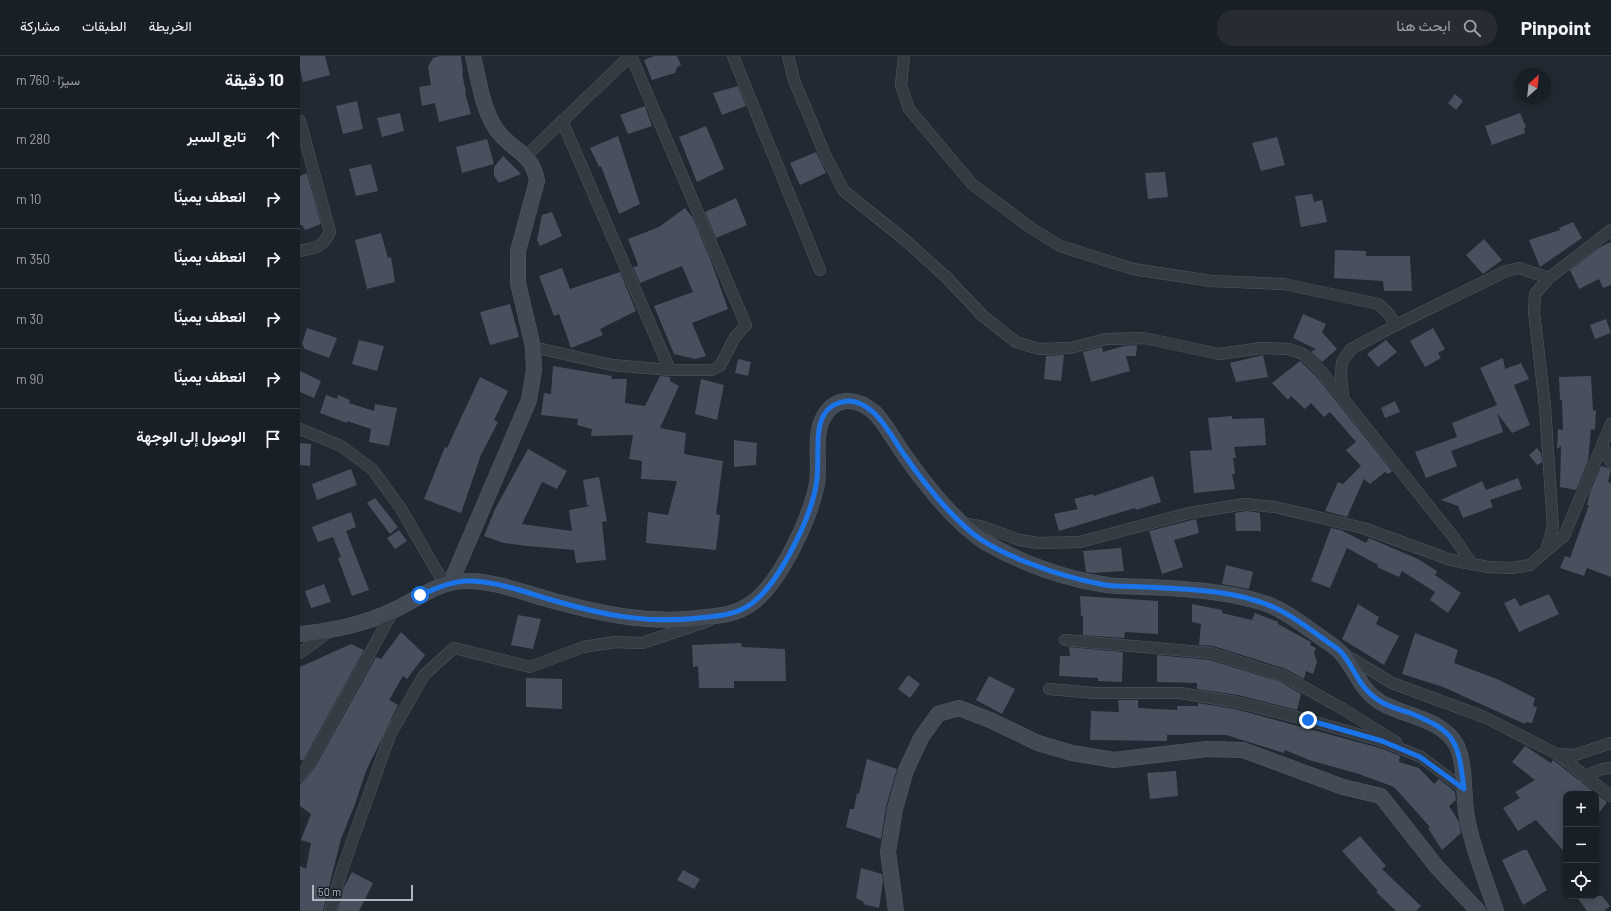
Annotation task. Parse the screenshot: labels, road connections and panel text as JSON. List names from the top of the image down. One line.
{"scale_bar":"50 m","north":"top right","page":{"header":"Pinpoint","search":"ابحث هنا","nav":["الخريطة","الطبقات","مشاركة"],"heading":["10 دقيقة","سيرًا · 760 m"],"list":[["تابع السير","280 m"],["انعطف يمينًا","10 m"],["انعطف يمينًا","350 m"],["انعطف يمينًا","30 m"],["انعطف يمينًا","90 m"],"الوصول إلى الوجهة"],"map_buttons":["+","−"],"scale":"50 m"}}
